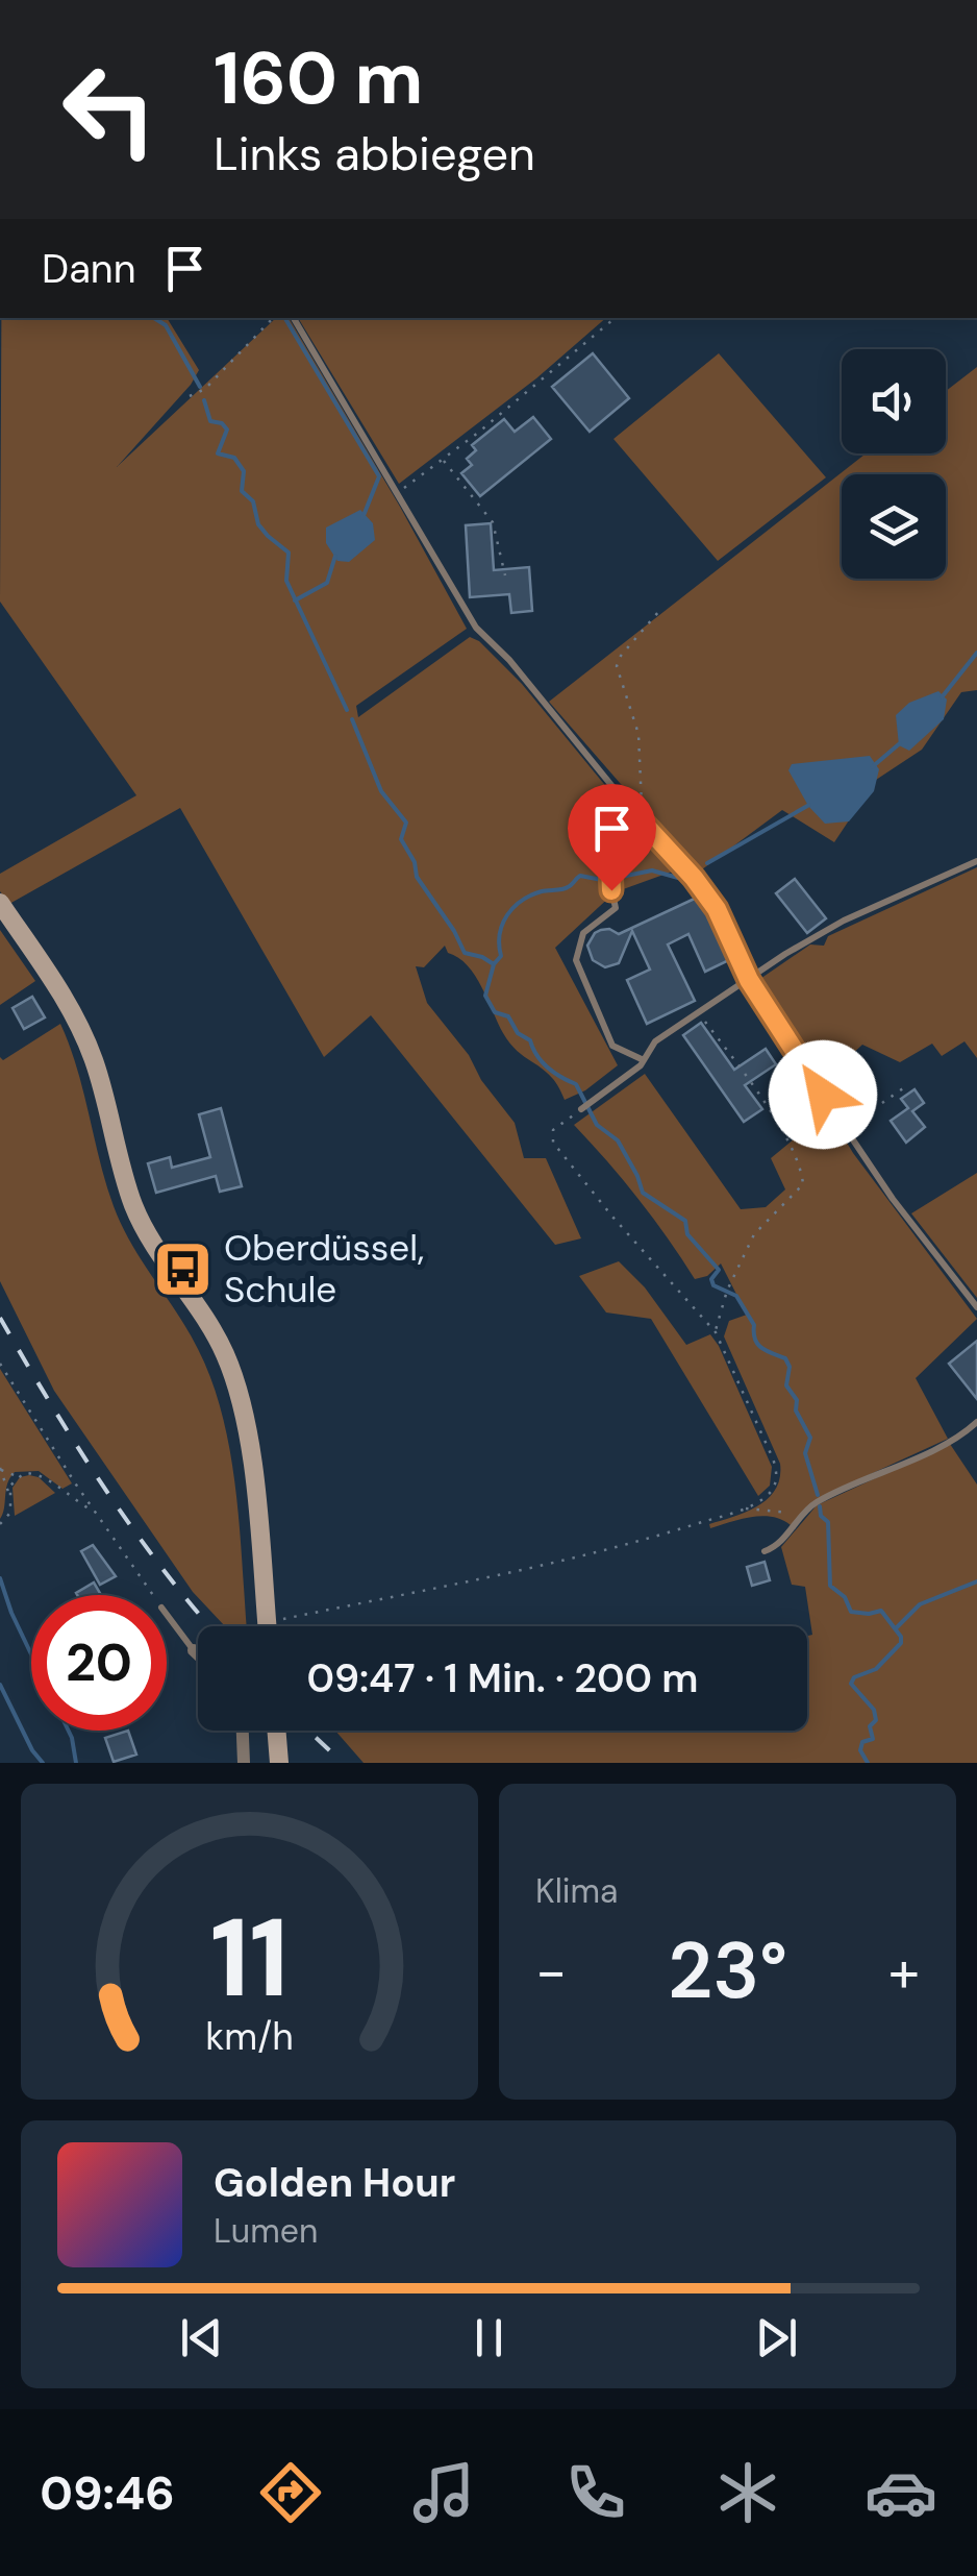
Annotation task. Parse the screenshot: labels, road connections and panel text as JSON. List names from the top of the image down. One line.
{"places":{"bus stop":["Oberdüssel, Schule"]},"page":{"turn":["160 m","Links abbiegen"],"then":"Dann","limit":"20","trip":"09:47 · 1 Min. · 200 m","tile":"Klima","heat":["−","23°","+"],"song":["Golden Hour","Lumen"],"tabs":"09:46","gauge":["11","km/h"]}}
